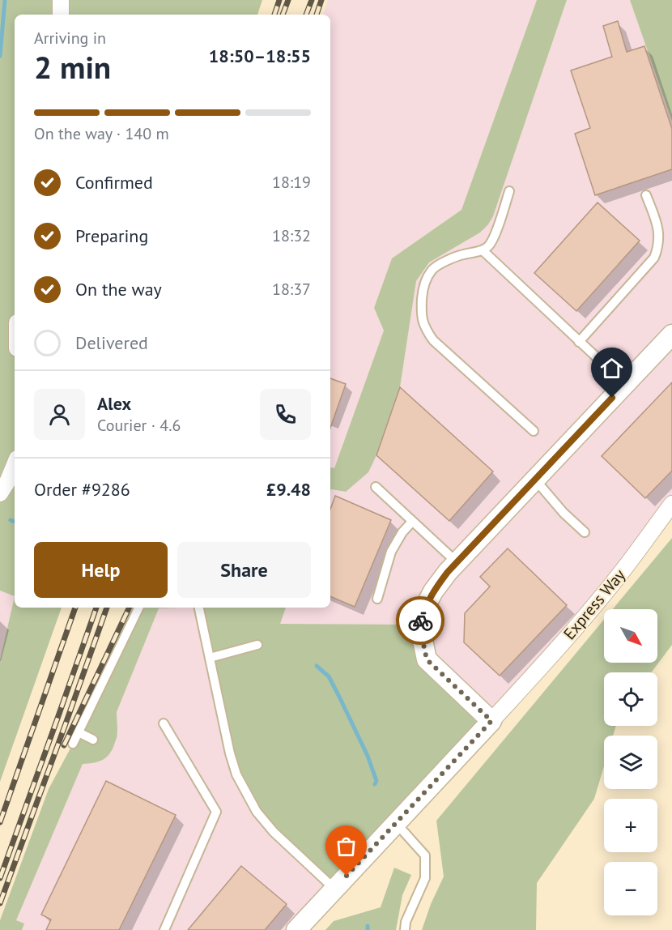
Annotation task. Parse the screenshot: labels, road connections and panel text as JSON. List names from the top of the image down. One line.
{"streets":{"street":["Express Way"]},"north":"bottom right","page":{"heading":["2 min","Arriving in","18:50–18:55"],"panel":["Alex","Courier · 4.6","Order #9286","£9.48"],"bar":"On the way · 140 m","list":[["Confirmed","18:19"],["Preparing","18:32"],["On the way","18:37"],"Delivered"],"buttons":["Help","Share"],"map_buttons":["+","−"]}}
